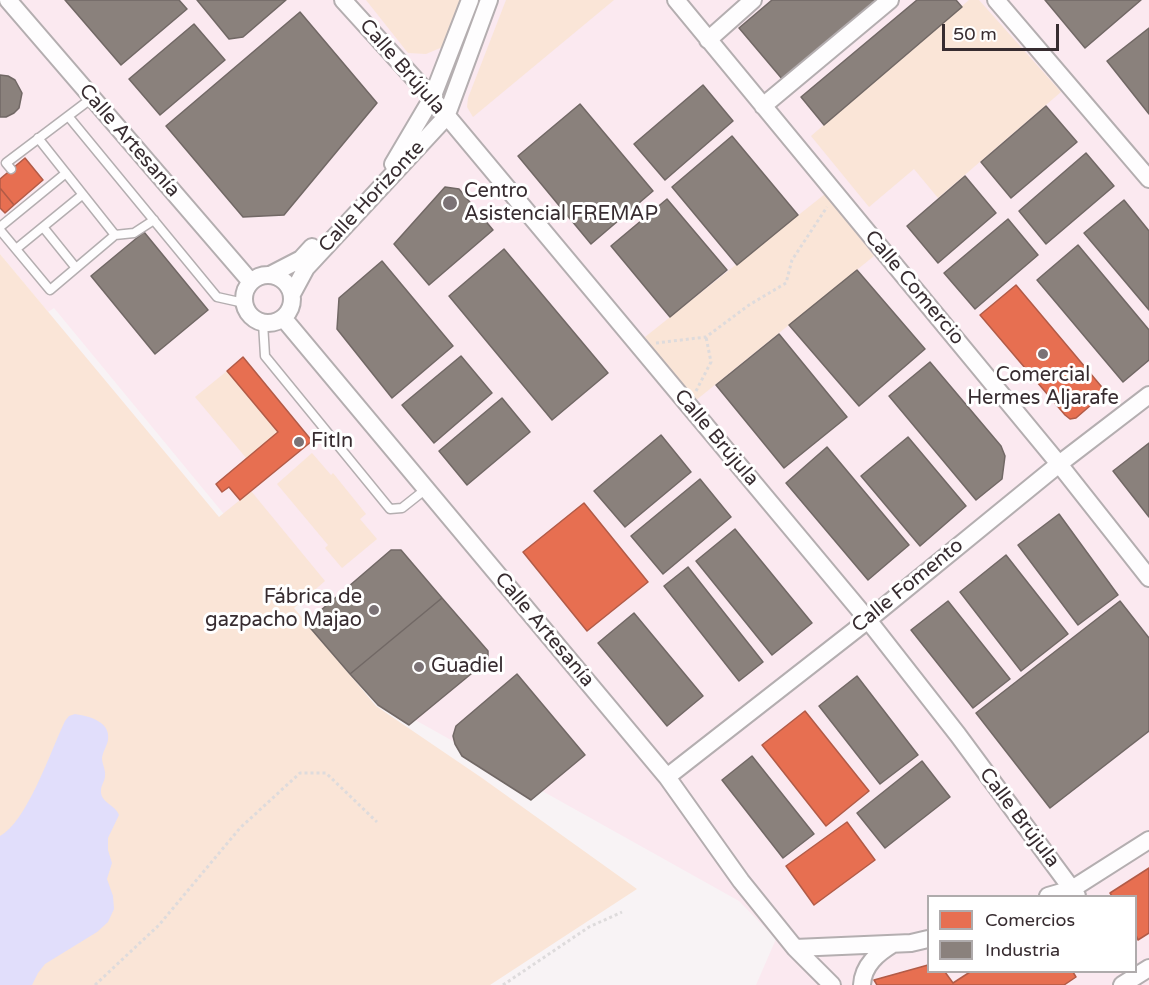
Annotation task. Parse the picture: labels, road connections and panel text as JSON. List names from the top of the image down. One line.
{"streets":{"street":["Calle Brújula","Calle Artesanía","Calle Horizonte","Calle Comercio","Calle Fomento"]},"crossings":[["Calle Brújula","Calle Horizonte"],["Calle Brújula","Calle Fomento"],["Calle Artesanía","Calle Horizonte"],["Calle Artesanía","Calle Fomento"],["Calle Comercio","Calle Fomento"]],"places":["Centro Asistencial FREMAP","Comercial Hermes Aljarafe","FitIn","Fábrica de gazpacho Majao","Guadiel"],"legend":["Comercios","Industria"],"scale_bar":"50 m"}
